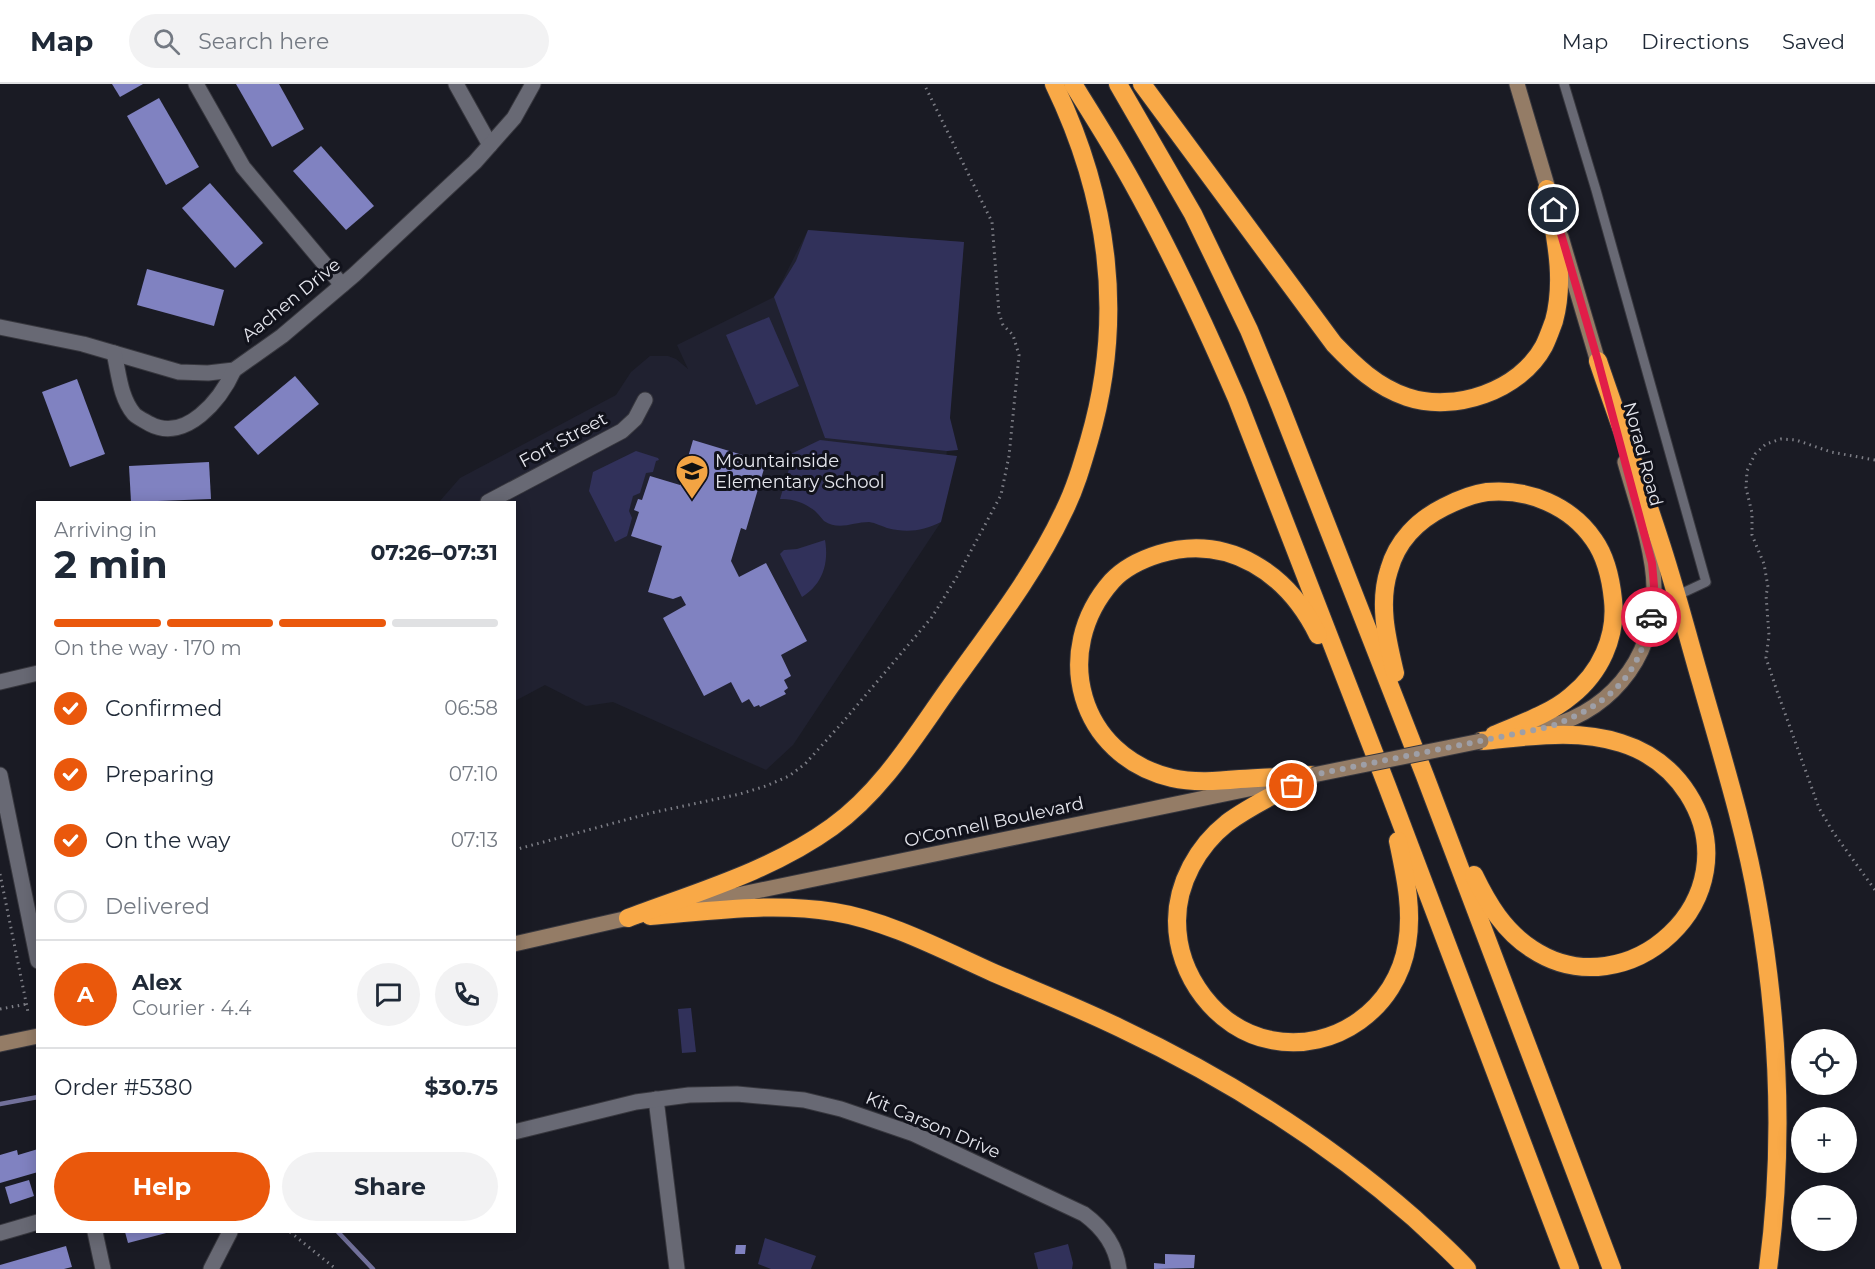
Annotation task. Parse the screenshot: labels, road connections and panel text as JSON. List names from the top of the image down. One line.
{"streets":{"main road":["Norad Road","O'Connell Boulevard"],"street":["Aachen Drive","Fort Street","Kit Carson Drive"]},"crossings":[["Norad Road","O'Connell Boulevard"]],"places":{"school or university":["Mountainside Elementary School"]},"page":{"header":"Map","search":"Search here","nav":["Map","Directions","Saved"],"heading":["2 min","Arriving in","07:26–07:31"],"panel":["Alex","Courier · 4.4","Order #5380","$30.75"],"bar":"On the way · 170 m","list":[["Confirmed","06:58"],["Preparing","07:10"],["On the way","07:13"],"Delivered"],"round":"A","map_buttons":["+","−"],"buttons":["Help","Share"]}}
